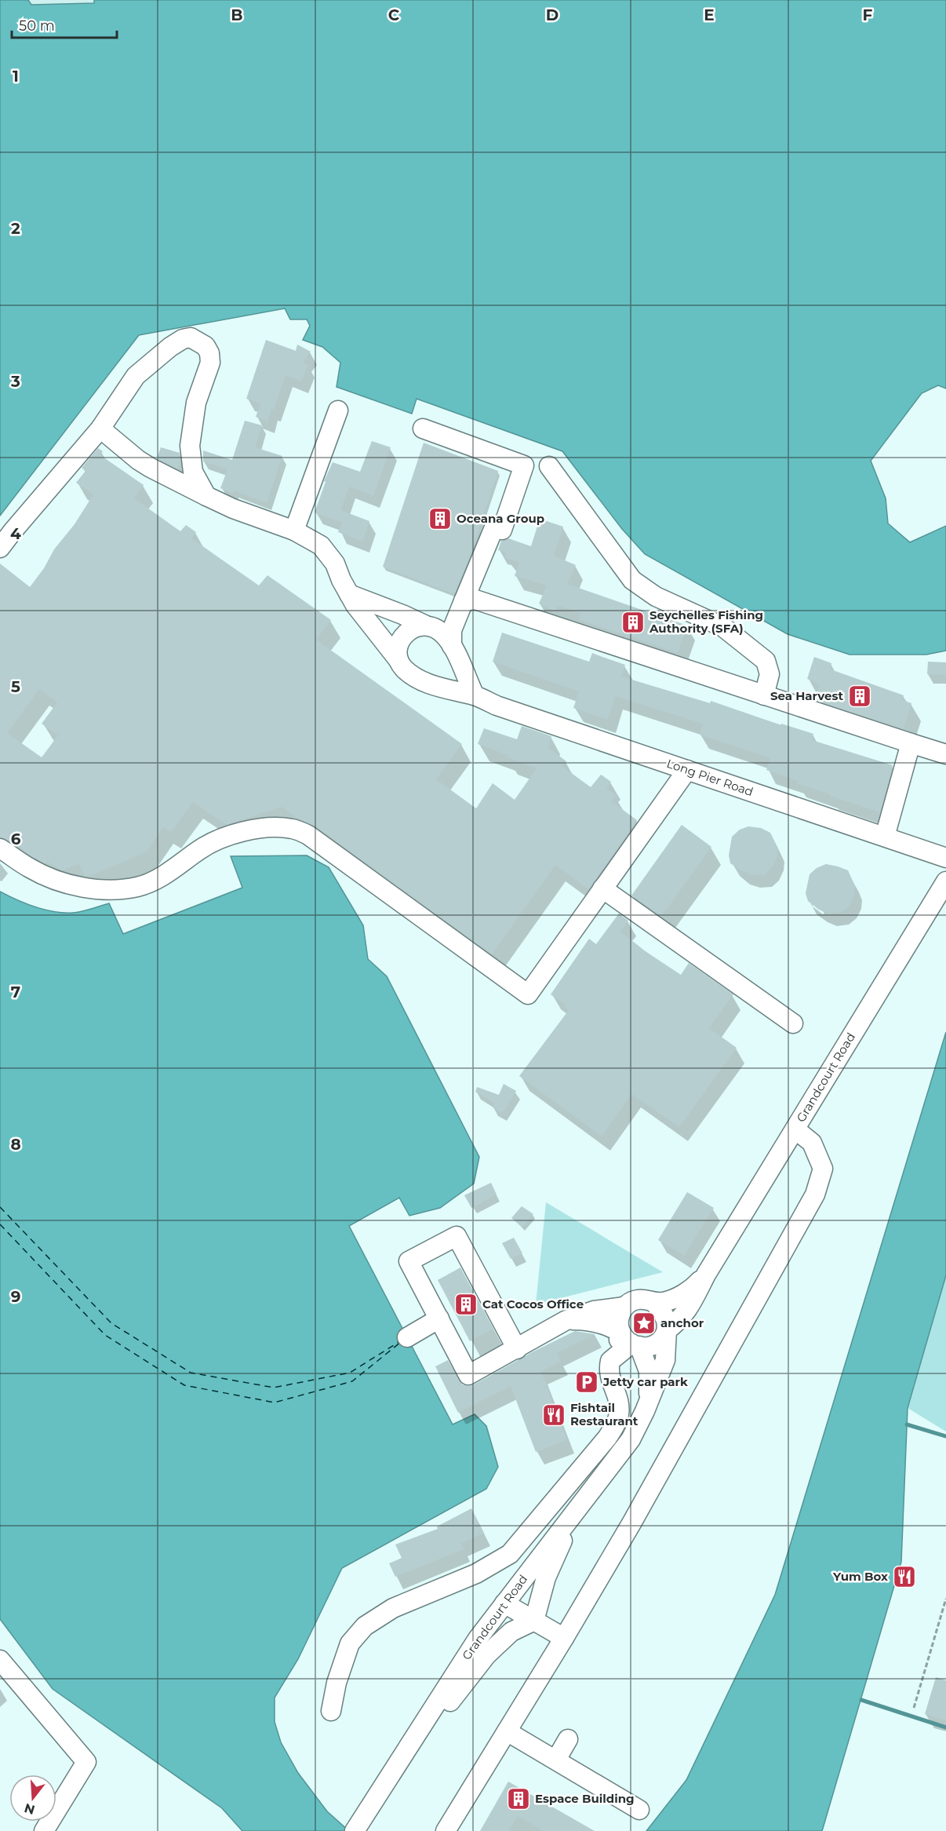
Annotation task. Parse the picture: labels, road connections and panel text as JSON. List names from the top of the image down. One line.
{"streets":{"street":["Long Pier Road","Grandcourt Road"]},"places":{"building":["Oceana Group","Seychelles Fishing Authority (SFA)","Sea Harvest","Cat Cocos Office","Espace Building"],"place":["anchor"],"parking":["Jetty car park"],"restaurant":["Fishtail Restaurant","Yum Box"]},"scale_bar":"50 m","north":"bottom","grid":{"columns":["B","C","D","E","F"],"rows":["1","2","3","4","5","6","7","8","9"]}}
